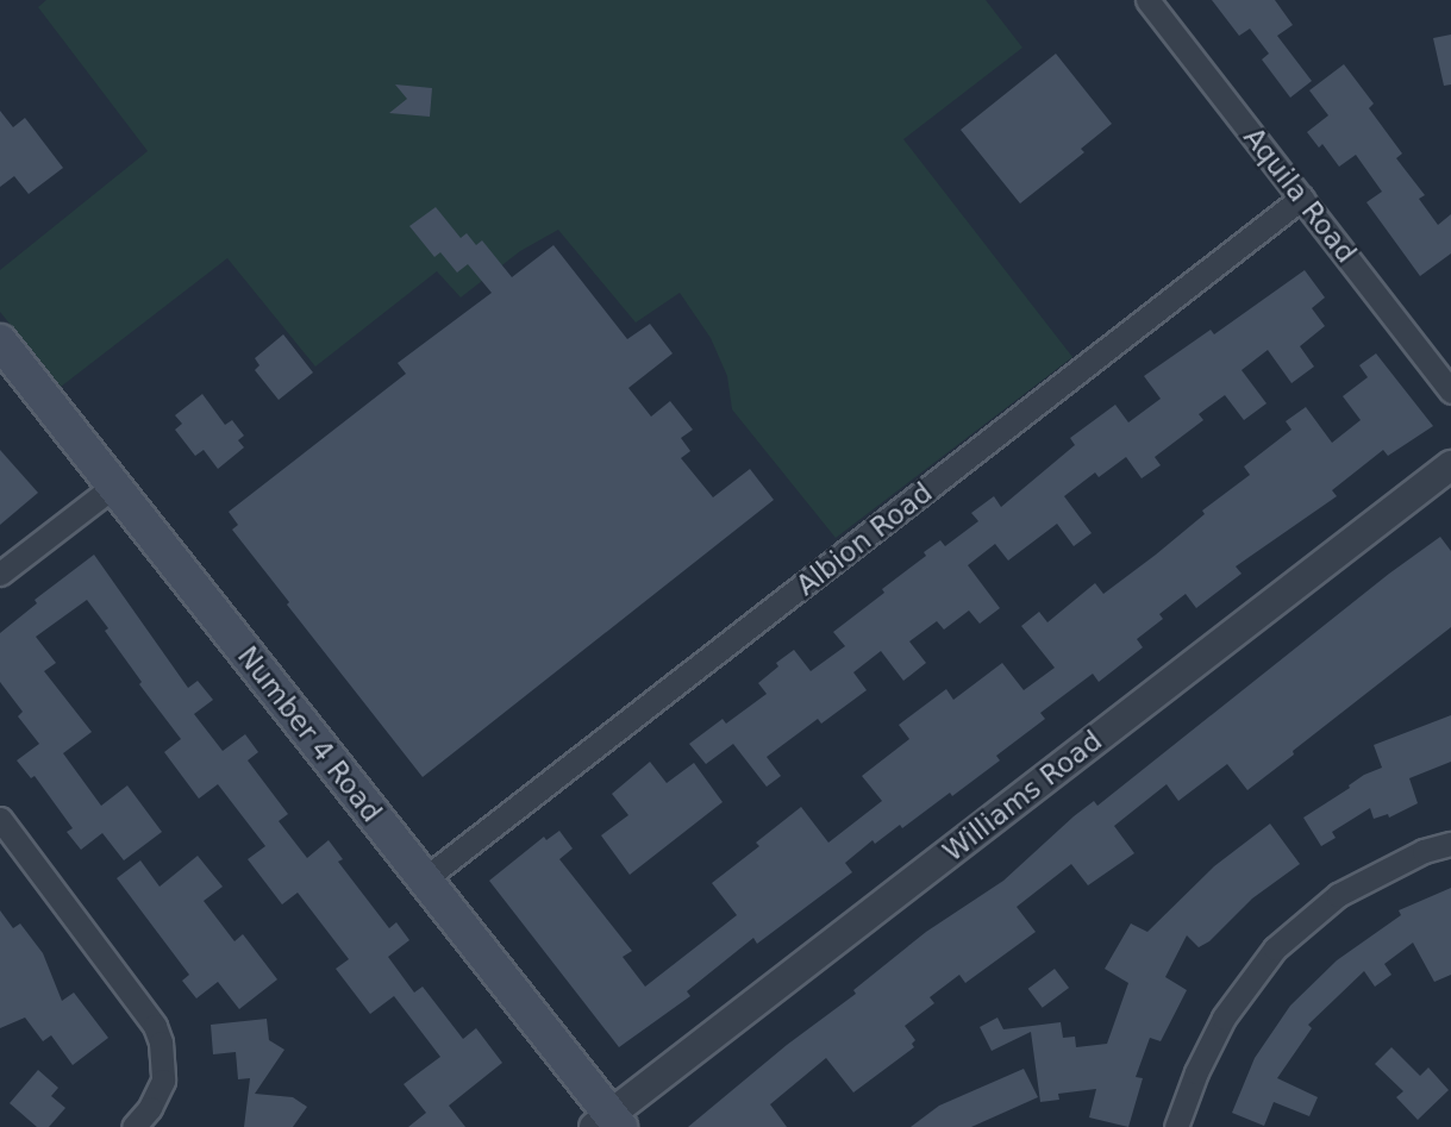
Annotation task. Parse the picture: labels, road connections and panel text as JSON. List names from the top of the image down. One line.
{"streets":{"main road":["Number 4 Road"],"street":["Aquila Road","Albion Road","Williams Road"]},"crossings":[["Aquila Road","Albion Road"],["Albion Road","Number 4 Road"],["Number 4 Road","Williams Road"]]}
